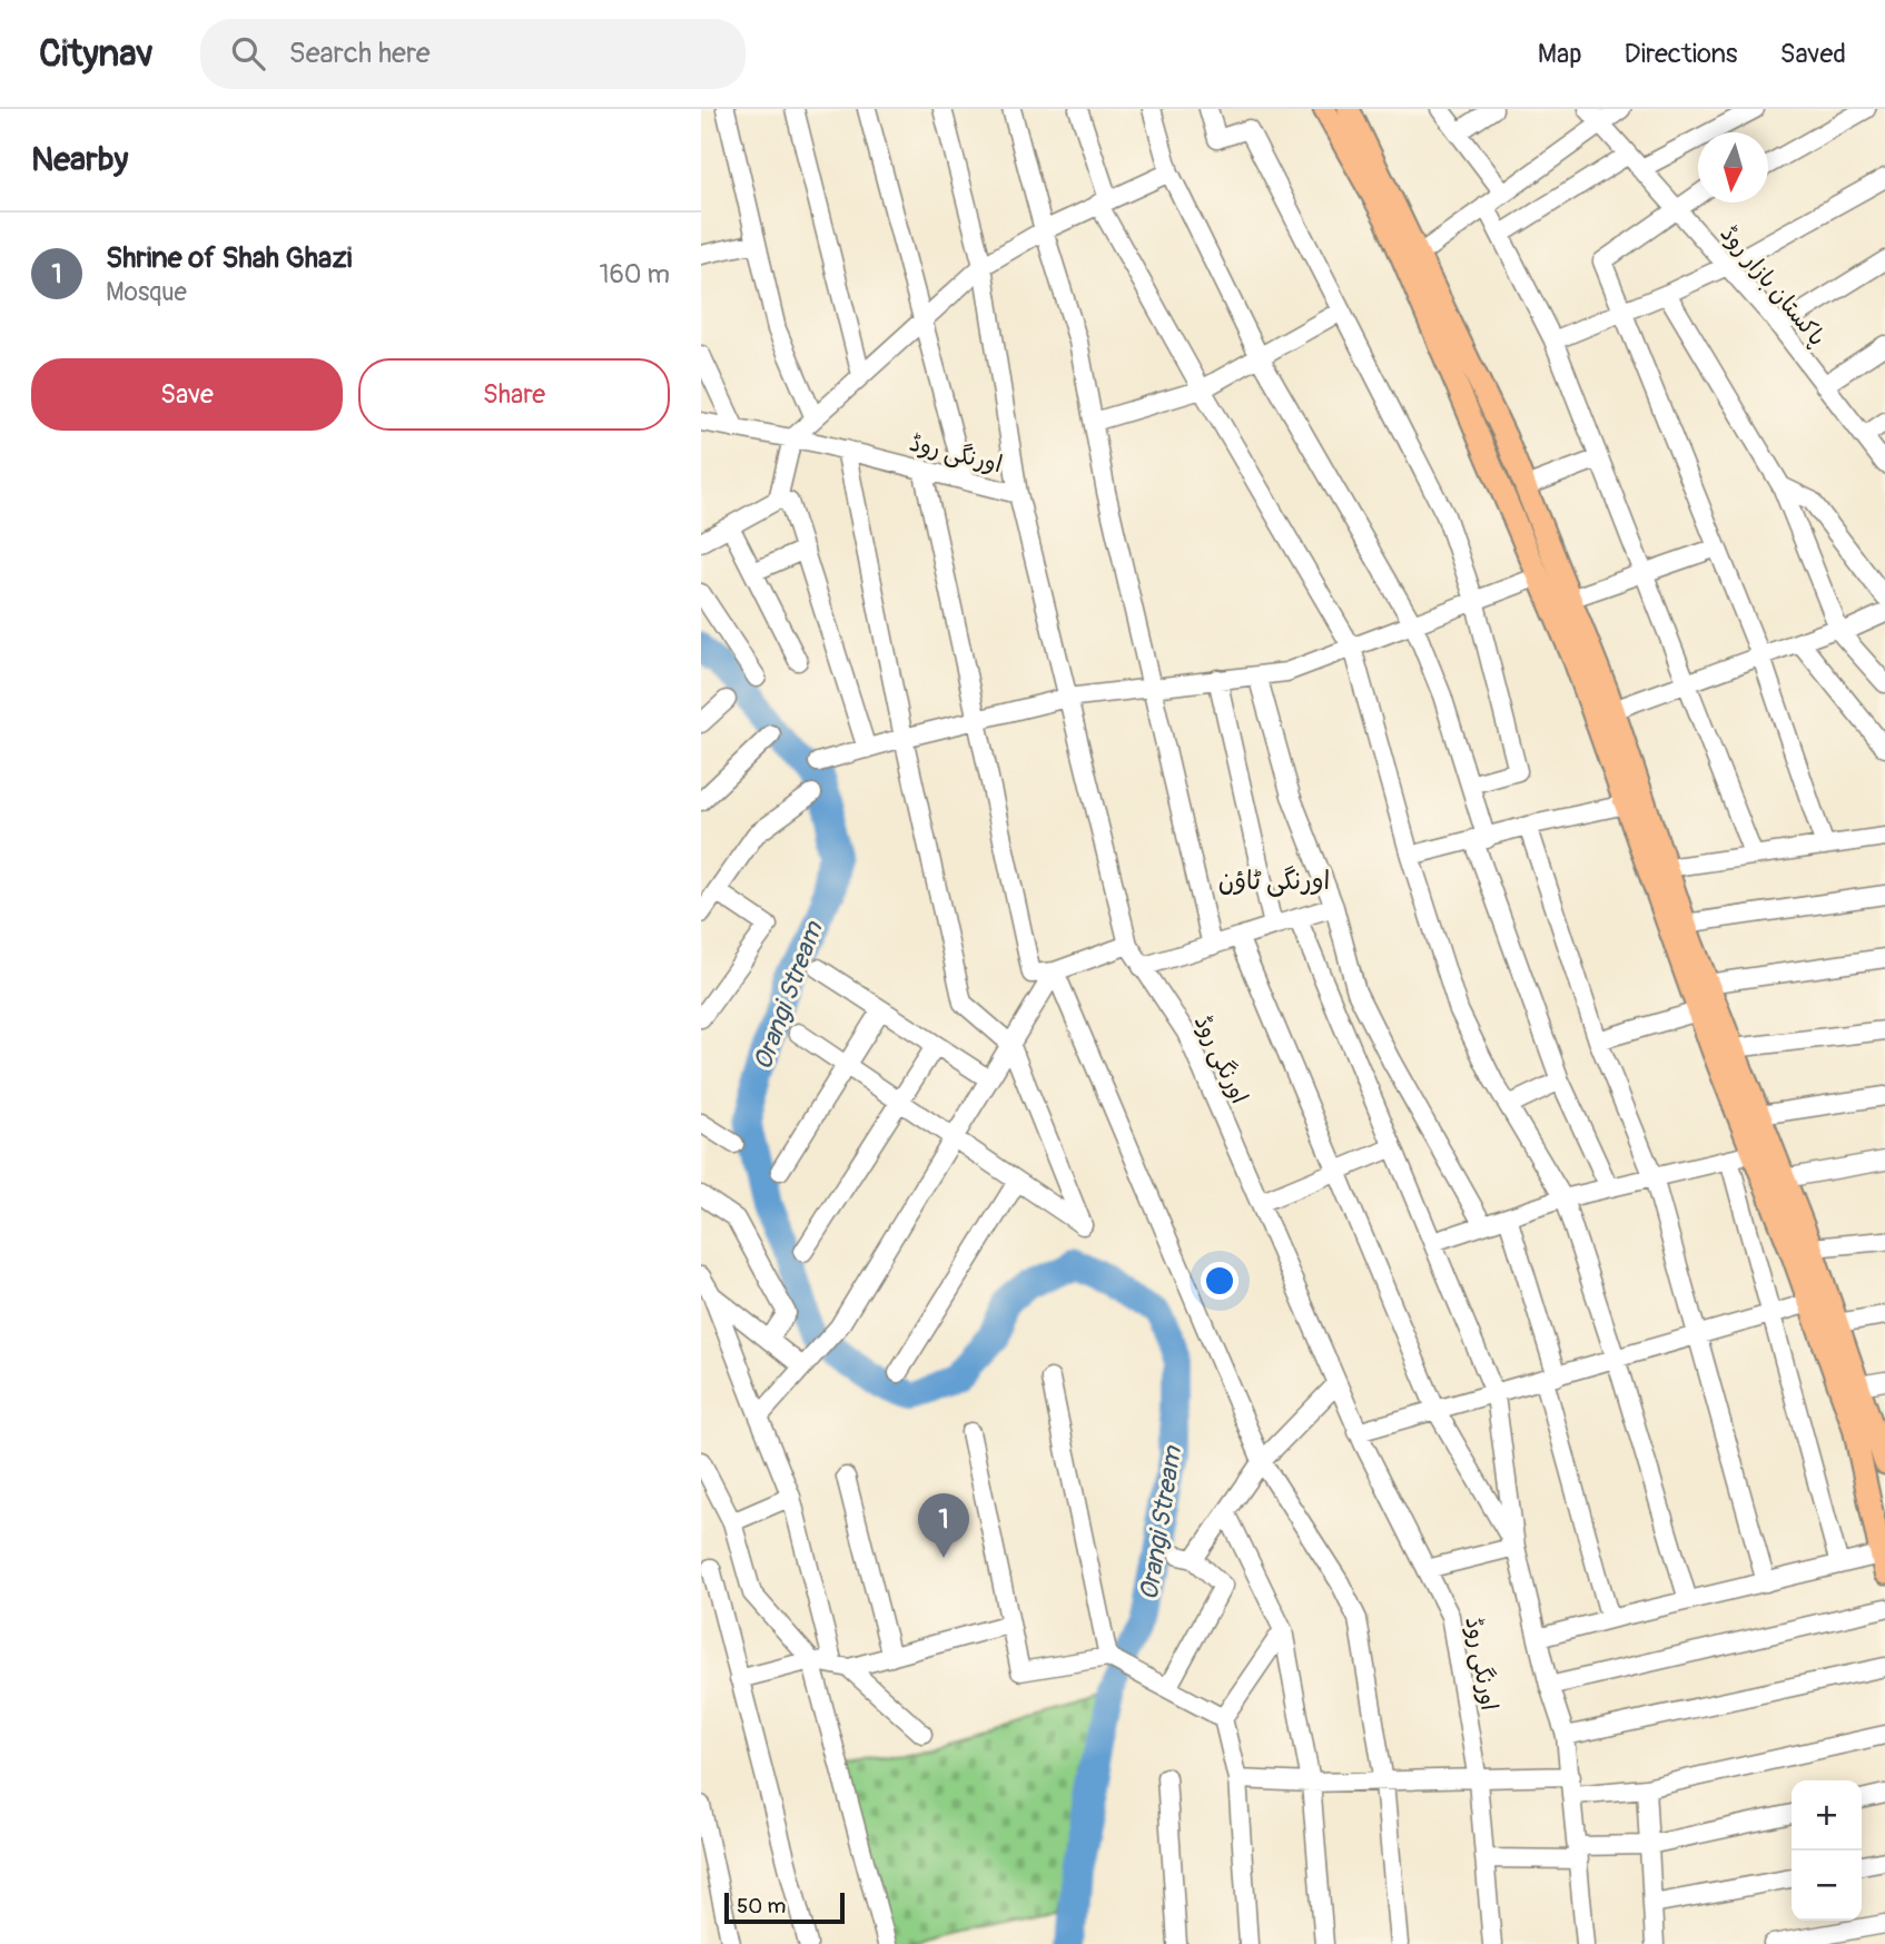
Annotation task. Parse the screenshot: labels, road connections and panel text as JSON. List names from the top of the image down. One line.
{"streets":{"street":["پاکستان بازار روڈ","اورنگی روڈ"]},"districts":["اورنگی ٹاؤن"],"water":["Orangi Stream"],"scale_bar":"50 m","north":"bottom","page":{"header":"Citynav","search":"Search here","nav":["Map","Directions","Saved"],"heading":"Nearby","list":[{"mark":"1","name":"Shrine of Shah Ghazi","note":"Mosque","value":"160 m"}],"buttons":["Save","Share"],"pins":"1","map_buttons":["+","−"],"scale":"50 m"}}
